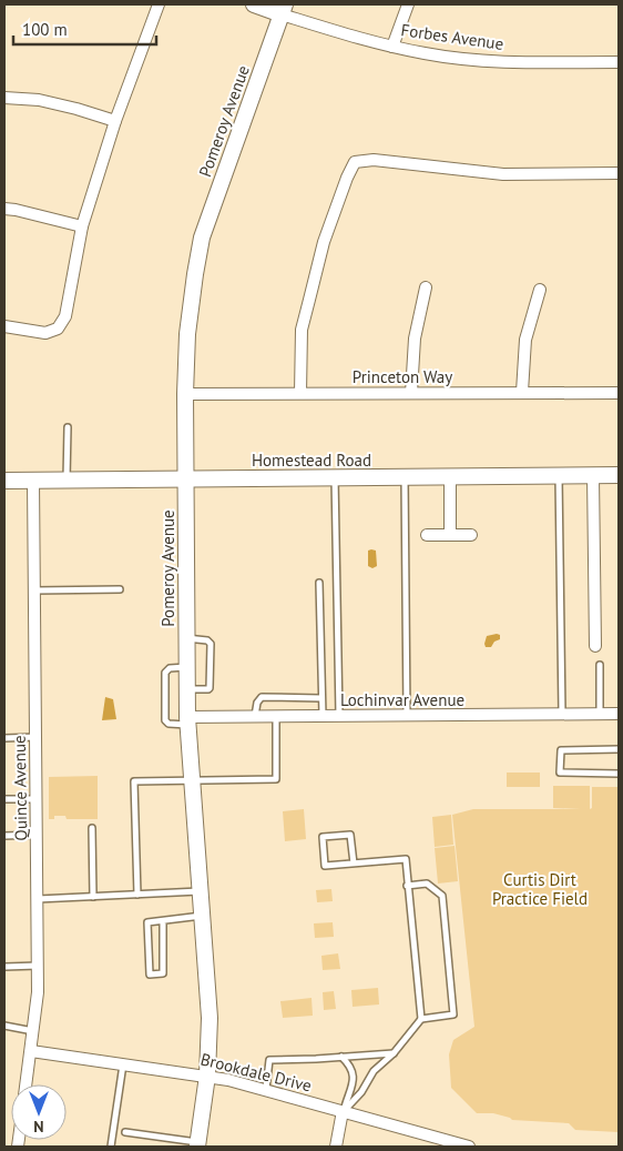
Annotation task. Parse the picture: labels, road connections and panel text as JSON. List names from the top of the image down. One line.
{"streets":{"street":["Forbes Avenue","Pomeroy Avenue","Princeton Way","Homestead Road","Lochinvar Avenue","Quince Avenue","Brookdale Drive"]},"crossings":[["Forbes Avenue","Pomeroy Avenue"],["Pomeroy Avenue","Princeton Way"],["Pomeroy Avenue","Homestead Road"],["Pomeroy Avenue","Lochinvar Avenue"],["Pomeroy Avenue","Brookdale Drive"],["Homestead Road","Quince Avenue"],["Quince Avenue","Brookdale Drive"]],"parks":["Curtis Dirt Practice Field"],"scale_bar":"100 m","north":"bottom"}
